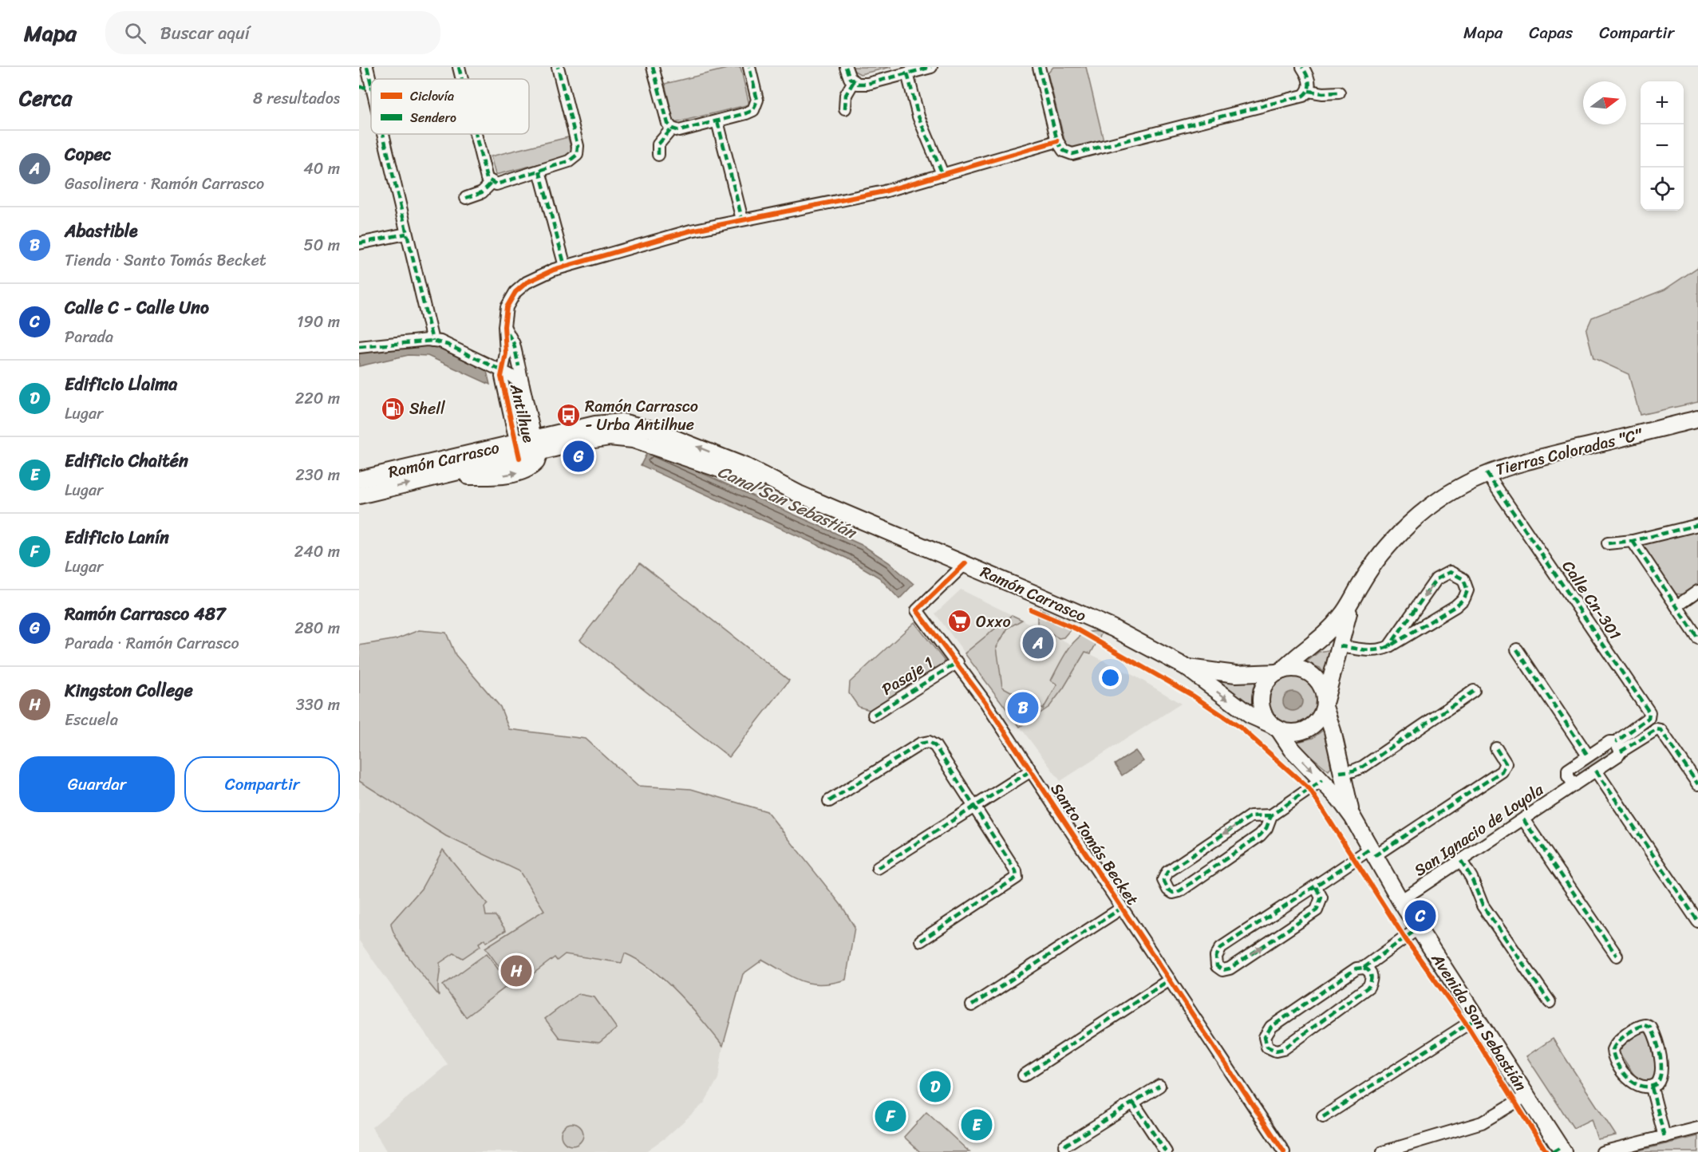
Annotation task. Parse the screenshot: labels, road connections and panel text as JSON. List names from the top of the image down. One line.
{"streets":{"main road":["Tierras Coloradas \"C\"","Ramón Carrasco","Avenida San Sebastián"],"street":["Antilhue","Calle Cn-301","Pasaje 1","San Ignacio de Loyola","Santo Tomás Becket"]},"crossings":[["Antilhue","Ramón Carrasco"],["Tierras Coloradas \"C\"","Ramón Carrasco"],["Tierras Coloradas \"C\"","Calle Cn-301"],["Tierras Coloradas \"C\"","Avenida San Sebastián"],["Ramón Carrasco","Santo Tomás Becket"],["Ramón Carrasco","Avenida San Sebastián"],["Calle Cn-301","San Ignacio de Loyola"],["Pasaje 1","Santo Tomás Becket"],["San Ignacio de Loyola","Avenida San Sebastián"]],"water":["Canal San Sebastián"],"places":{"fuel station":["Shell"],"bus stop":["Ramón Carrasco - Urba Antilhue"],"supermarket":["Oxxo"]},"legend":["Ciclovía","Sendero"],"north":"right","page":{"header":"Mapa","search":"Buscar aquí","nav":["Mapa","Capas","Compartir"],"heading":["Cerca","8 resultados"],"map_buttons":["+","−"],"list":[{"mark":"A","name":"Copec","note":"Gasolinera · Ramón Carrasco","value":"40 m"},{"mark":"B","name":"Abastible","note":"Tienda · Santo Tomás Becket","value":"50 m"},{"mark":"C","name":"Calle C - Calle Uno","note":"Parada","value":"190 m"},{"mark":"D","name":"Edificio Llaima","note":"Lugar","value":"220 m"},{"mark":"E","name":"Edificio Chaitén","note":"Lugar","value":"230 m"},{"mark":"F","name":"Edificio Lanín","note":"Lugar","value":"240 m"},{"mark":"G","name":"Ramón Carrasco 487","note":"Parada · Ramón Carrasco","value":"280 m"},{"mark":"H","name":"Kingston College","note":"Escuela","value":"330 m"}],"pins":["G","A","B","C","H","D","F","E"],"buttons":["Guardar","Compartir"]}}
